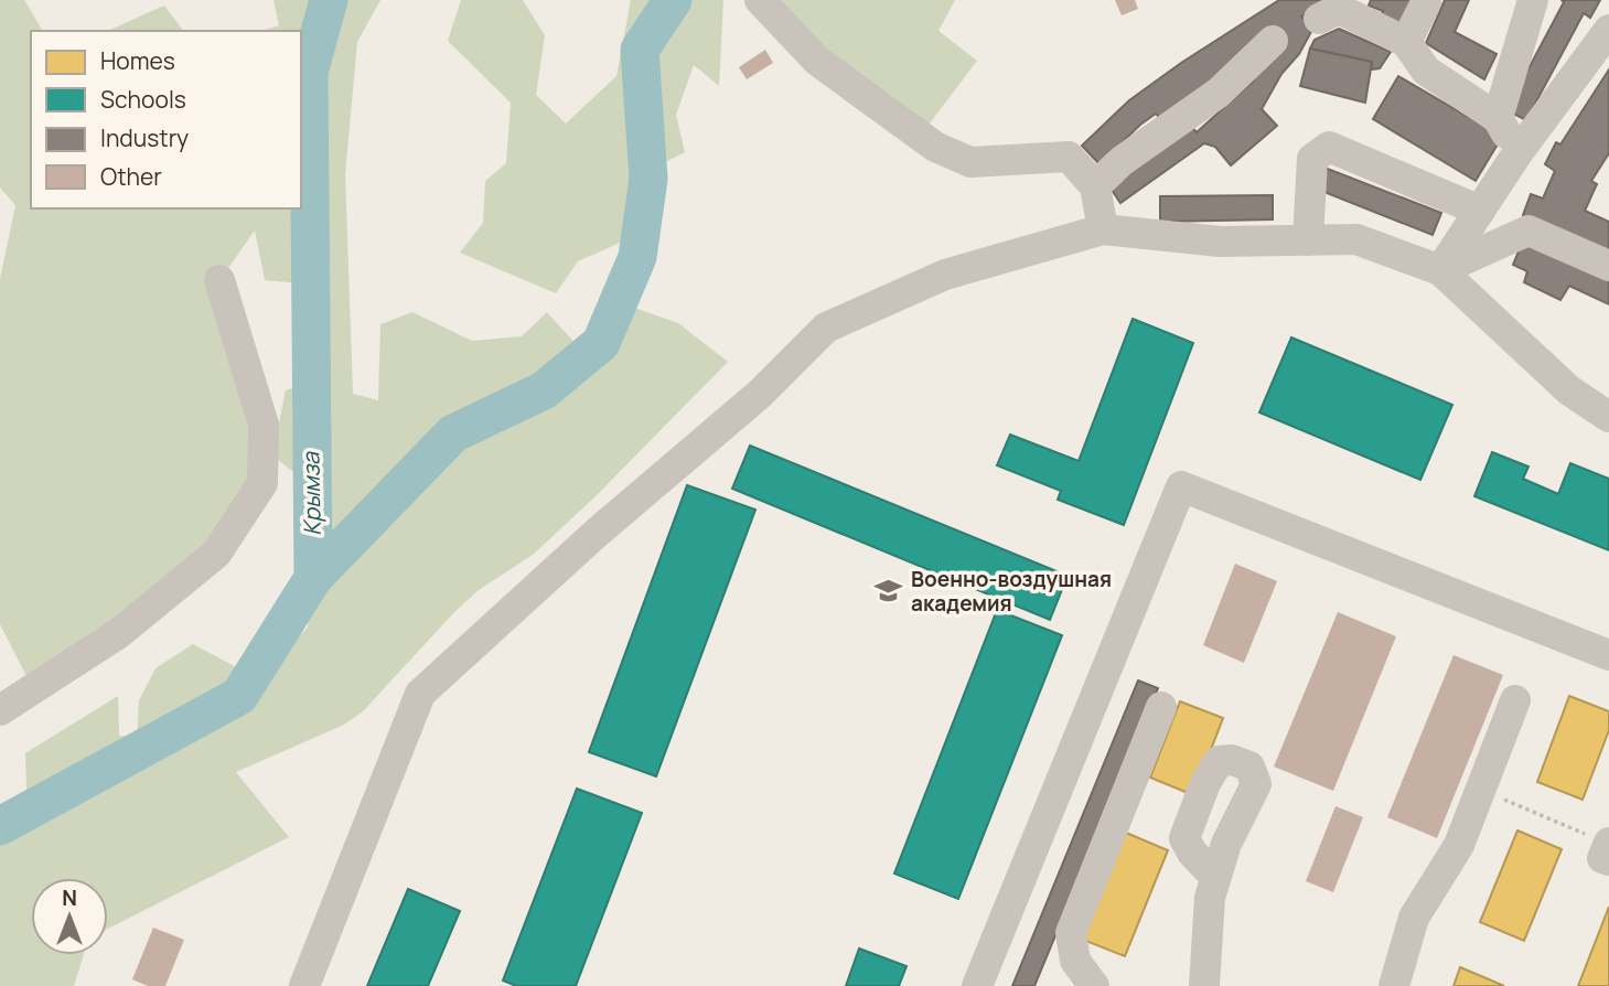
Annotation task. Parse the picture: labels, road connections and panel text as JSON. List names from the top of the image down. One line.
{"water":["Крымза"],"places":{"school or university":["Военно-воздушная академия"]},"legend":["Homes","Schools","Industry","Other"],"north":"top"}
